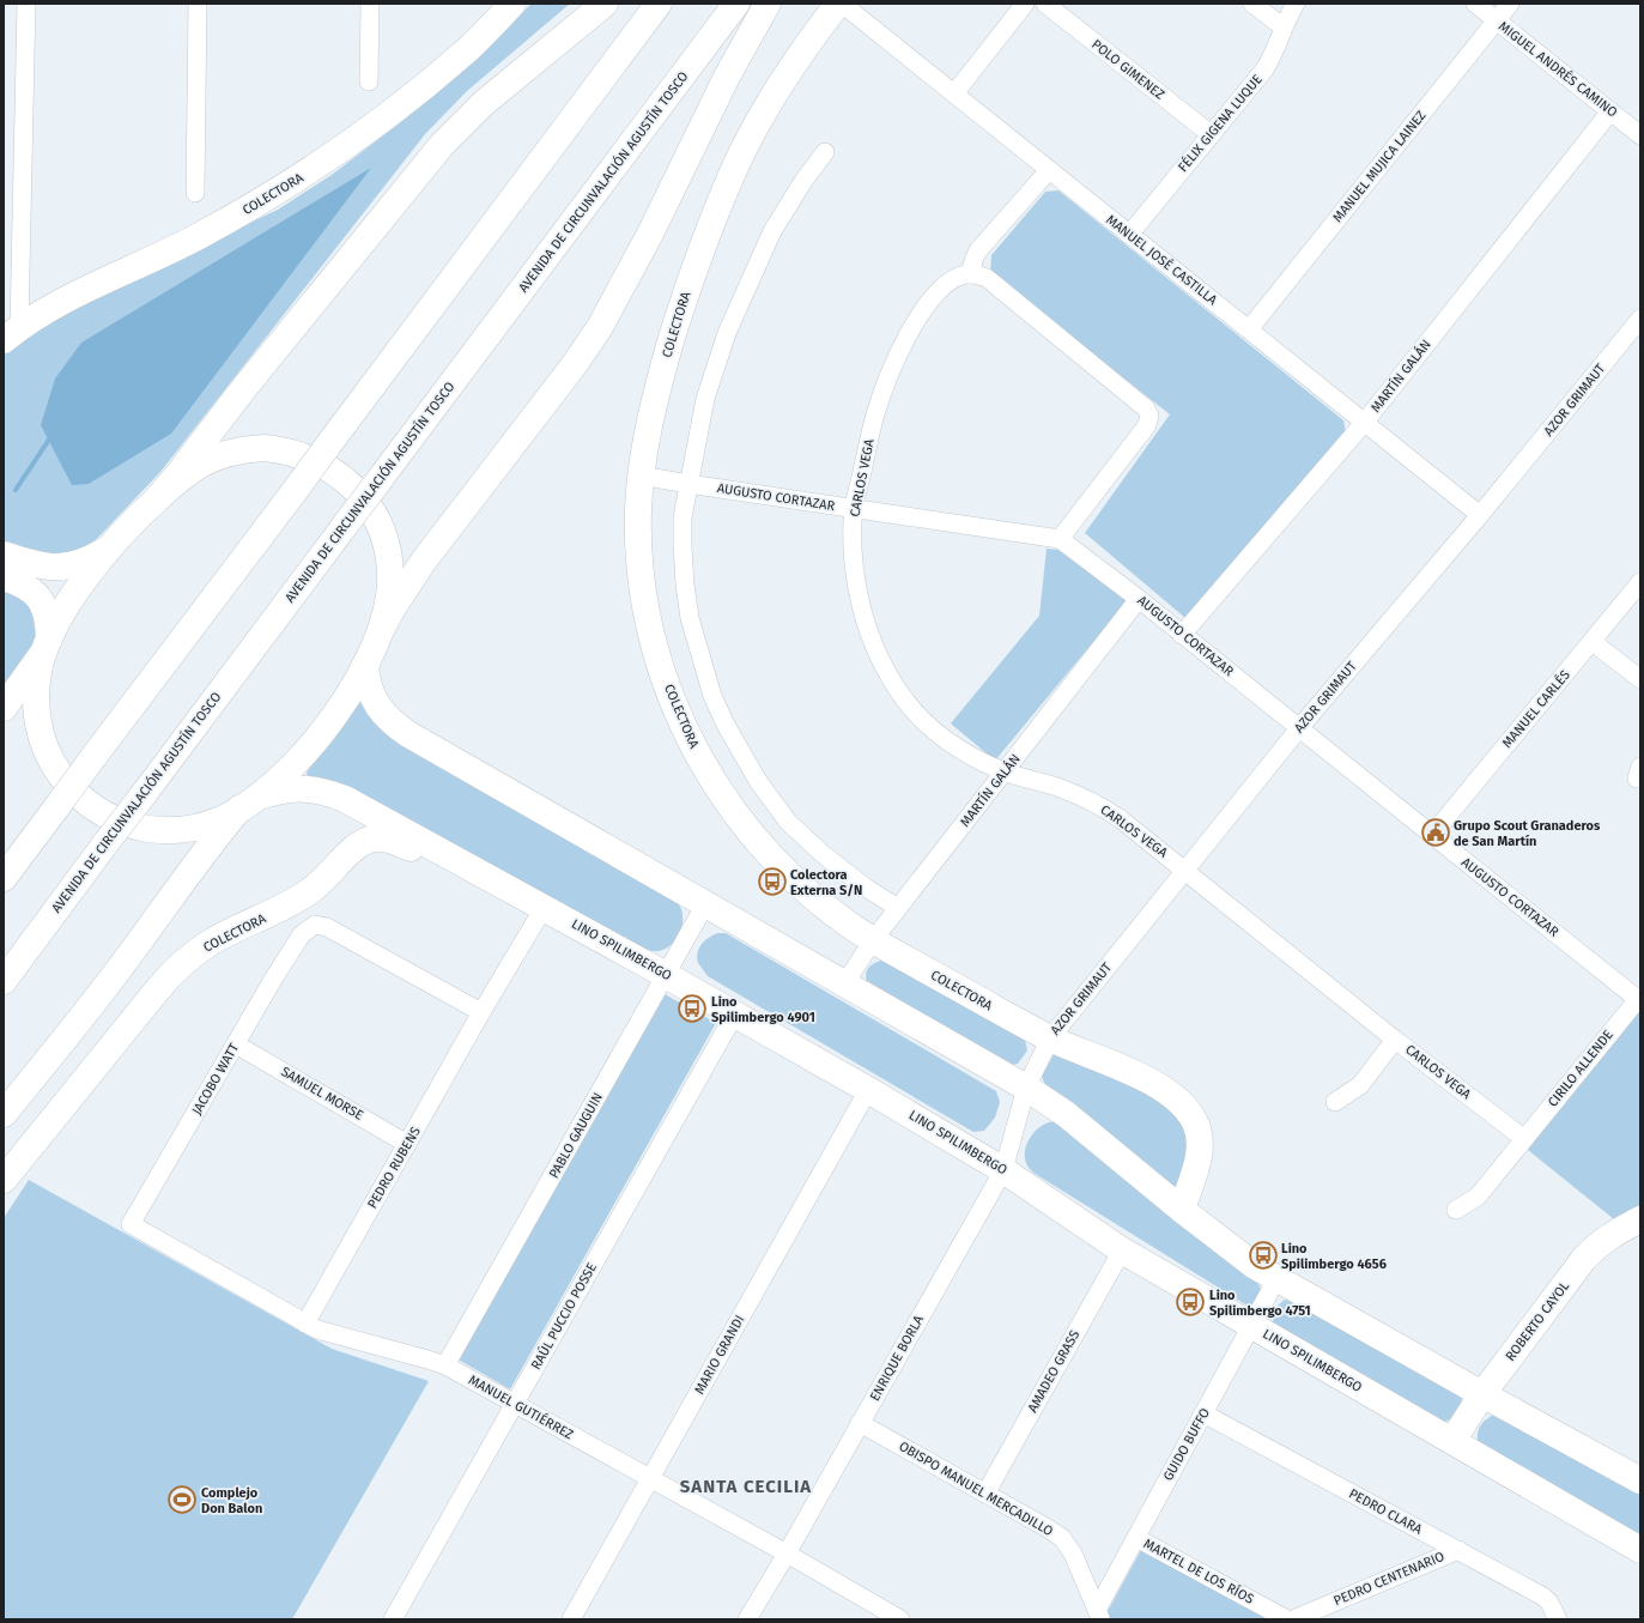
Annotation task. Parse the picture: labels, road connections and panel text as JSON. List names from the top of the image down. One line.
{"streets":{"main road":["AVENIDA DE CIRCUNVALACIÓN AGUSTÍN TOSCO","COLECTORA","LINO SPILIMBERGO","ROBERTO CAYOL"],"street":["POLO GIMENEZ","MIGUEL ANDRÉS CAMINO","FÉLIX GIGENA LUQUE","MANUEL MUJICA LAINEZ","MANUEL JOSÉ CASTILLA","MARTÍN GALÁN","AZOR GRIMAUT","CARLOS VEGA","AUGUSTO CORTAZAR","MANUEL CARLÉS","CIRILO ALLENDE","JACOBO WATT","SAMUEL MORSE","PABLO GAUGUIN","PEDRO RUBENS","RAÚL PUCCIO POSSE","MARIO GRANDI","ENRIQUE BORLA","AMADEO GRASS","MANUEL GUTIÉRREZ","GUIDO BUFFO","OBISPO MANUEL MERCADILLO","PEDRO CLARA","MARTEL DE LOS RÍOS","PEDRO CENTENARIO"]},"crossings":[["POLO GIMENEZ","FÉLIX GIGENA LUQUE"],["MIGUEL ANDRÉS CAMINO","MANUEL MUJICA LAINEZ"],["MIGUEL ANDRÉS CAMINO","MARTÍN GALÁN"],["FÉLIX GIGENA LUQUE","MANUEL JOSÉ CASTILLA"],["MANUEL MUJICA LAINEZ","MANUEL JOSÉ CASTILLA"],["COLECTORA","MARTÍN GALÁN"],["COLECTORA","AZOR GRIMAUT"],["COLECTORA","AUGUSTO CORTAZAR"],["COLECTORA","LINO SPILIMBERGO"],["MANUEL JOSÉ CASTILLA","MARTÍN GALÁN"],["MANUEL JOSÉ CASTILLA","AZOR GRIMAUT"],["MARTÍN GALÁN","CARLOS VEGA"],["MARTÍN GALÁN","AUGUSTO CORTAZAR"],["AZOR GRIMAUT","CARLOS VEGA"],["AZOR GRIMAUT","AUGUSTO CORTAZAR"],["AZOR GRIMAUT","ENRIQUE BORLA"],["CARLOS VEGA","AUGUSTO CORTAZAR"],["CARLOS VEGA","CIRILO ALLENDE"],["AUGUSTO CORTAZAR","MANUEL CARLÉS"],["AUGUSTO CORTAZAR","CIRILO ALLENDE"],["LINO SPILIMBERGO","PABLO GAUGUIN"],["LINO SPILIMBERGO","PEDRO RUBENS"],["LINO SPILIMBERGO","RAÚL PUCCIO POSSE"],["LINO SPILIMBERGO","ROBERTO CAYOL"],["LINO SPILIMBERGO","MARIO GRANDI"],["LINO SPILIMBERGO","ENRIQUE BORLA"],["LINO SPILIMBERGO","AMADEO GRASS"],["LINO SPILIMBERGO","GUIDO BUFFO"],["JACOBO WATT","SAMUEL MORSE"],["JACOBO WATT","PEDRO RUBENS"],["JACOBO WATT","MANUEL GUTIÉRREZ"],["SAMUEL MORSE","PEDRO RUBENS"],["PABLO GAUGUIN","MANUEL GUTIÉRREZ"],["PEDRO RUBENS","MANUEL GUTIÉRREZ"],["RAÚL PUCCIO POSSE","MANUEL GUTIÉRREZ"],["MARIO GRANDI","MANUEL GUTIÉRREZ"],["ENRIQUE BORLA","MANUEL GUTIÉRREZ"],["ENRIQUE BORLA","OBISPO MANUEL MERCADILLO"],["AMADEO GRASS","OBISPO MANUEL MERCADILLO"],["GUIDO BUFFO","OBISPO MANUEL MERCADILLO"],["GUIDO BUFFO","PEDRO CLARA"],["GUIDO BUFFO","MARTEL DE LOS RÍOS"],["PEDRO CLARA","PEDRO CENTENARIO"]],"districts":["SANTA CECILIA"],"places":{"public building":["Grupo Scout Granaderos de San Martín"],"bus stop":["Colectora Externa S/N","Lino Spilimbergo 4901","Lino Spilimbergo 4656","Lino Spilimbergo 4751"],"sports":["Complejo Don Balon"]}}
